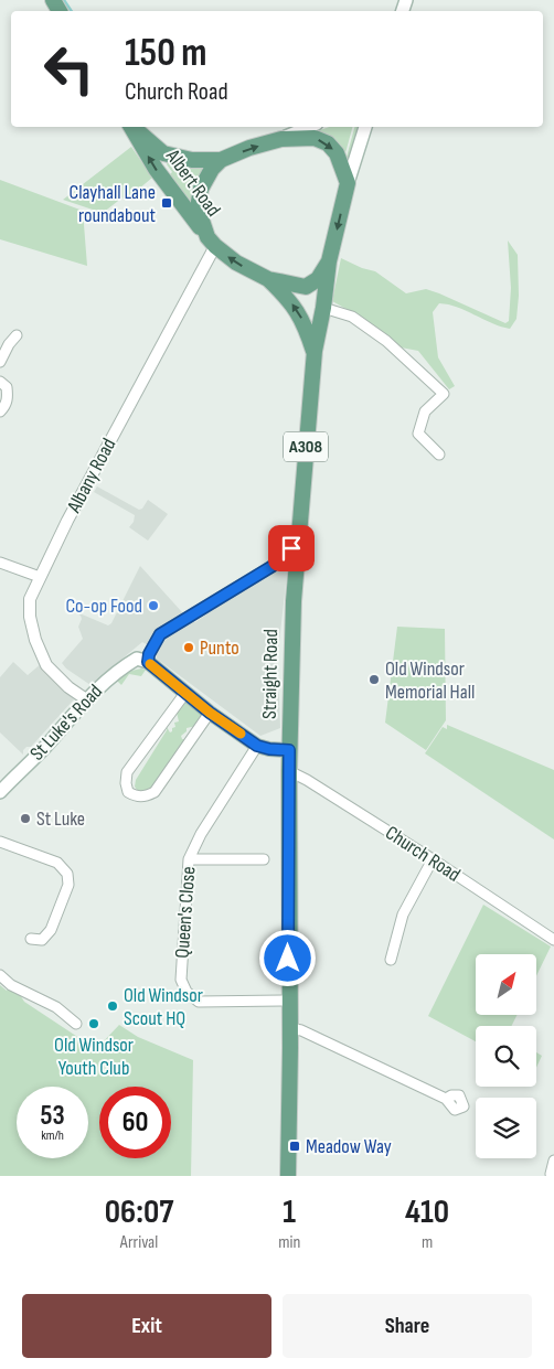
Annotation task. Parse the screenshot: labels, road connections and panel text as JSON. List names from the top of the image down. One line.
{"streets":{"main road":["Albert Road","A308","Straight Road","St Luke's Road"],"street":["Albany Road","Church Road","Queen's Close"]},"crossings":[["Albert Road","A308"],["Albert Road","Albany Road"],["A308","Albany Road"],["A308","Straight Road"],["Albany Road","St Luke's Road"],["Straight Road","Church Road"],["Straight Road","Queen's Close"]],"one_way":["Albert Road"],"places":{"transit":["Clayhall Lane roundabout","Meadow Way"],"other":["Co-op Food","Punto","Old Windsor Memorial Hall","St Luke","Old Windsor Scout HQ","Old Windsor Youth Club"]},"north":"top right","page":{"turn":["150 m","Church Road"],"speed":"53 km/h","limit":"60","eta":["06:07","Arrival","1","min","410","m"],"buttons":["Exit","Share"]}}
